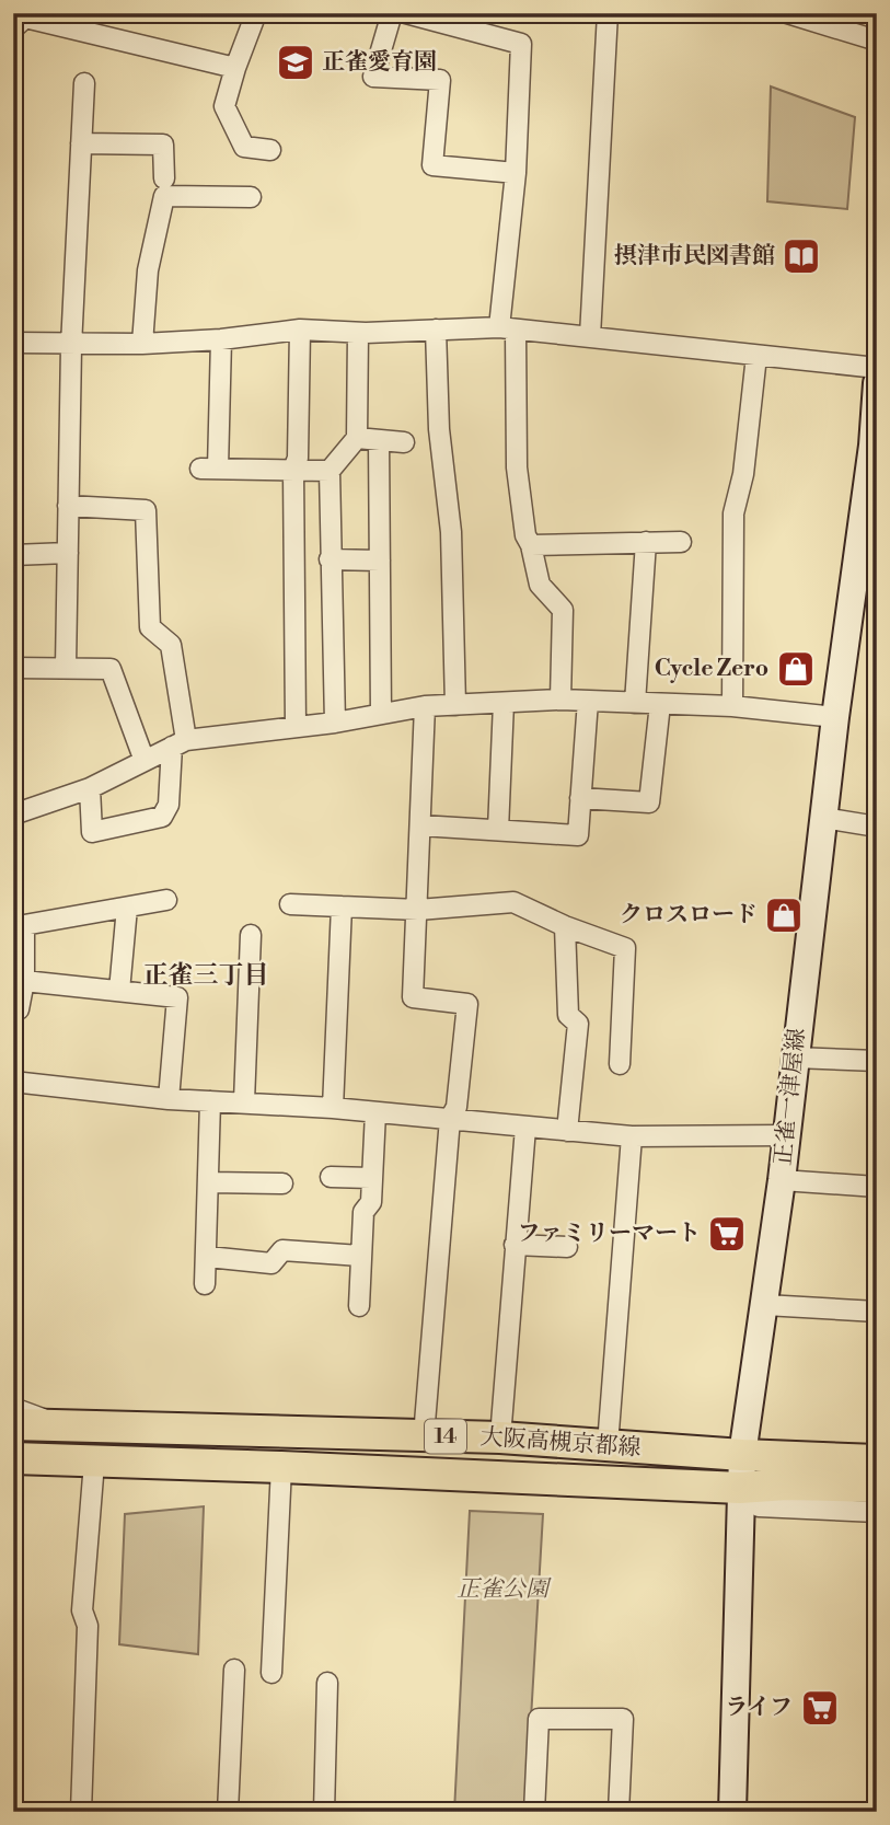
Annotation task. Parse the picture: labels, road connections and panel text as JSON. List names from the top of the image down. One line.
{"streets":{"main road":["正雀一津屋線","14","大阪高槻京都線"]},"crossings":[["正雀一津屋線","大阪高槻京都線"]],"districts":["正雀三丁目"],"parks":["正雀公園"],"places":{"school or university":["正雀愛育園"],"library":["摂津市民図書館"],"shop":["Cycle Zero","クロスロード"],"supermarket":["ファミリーマート","ライフ"]}}
